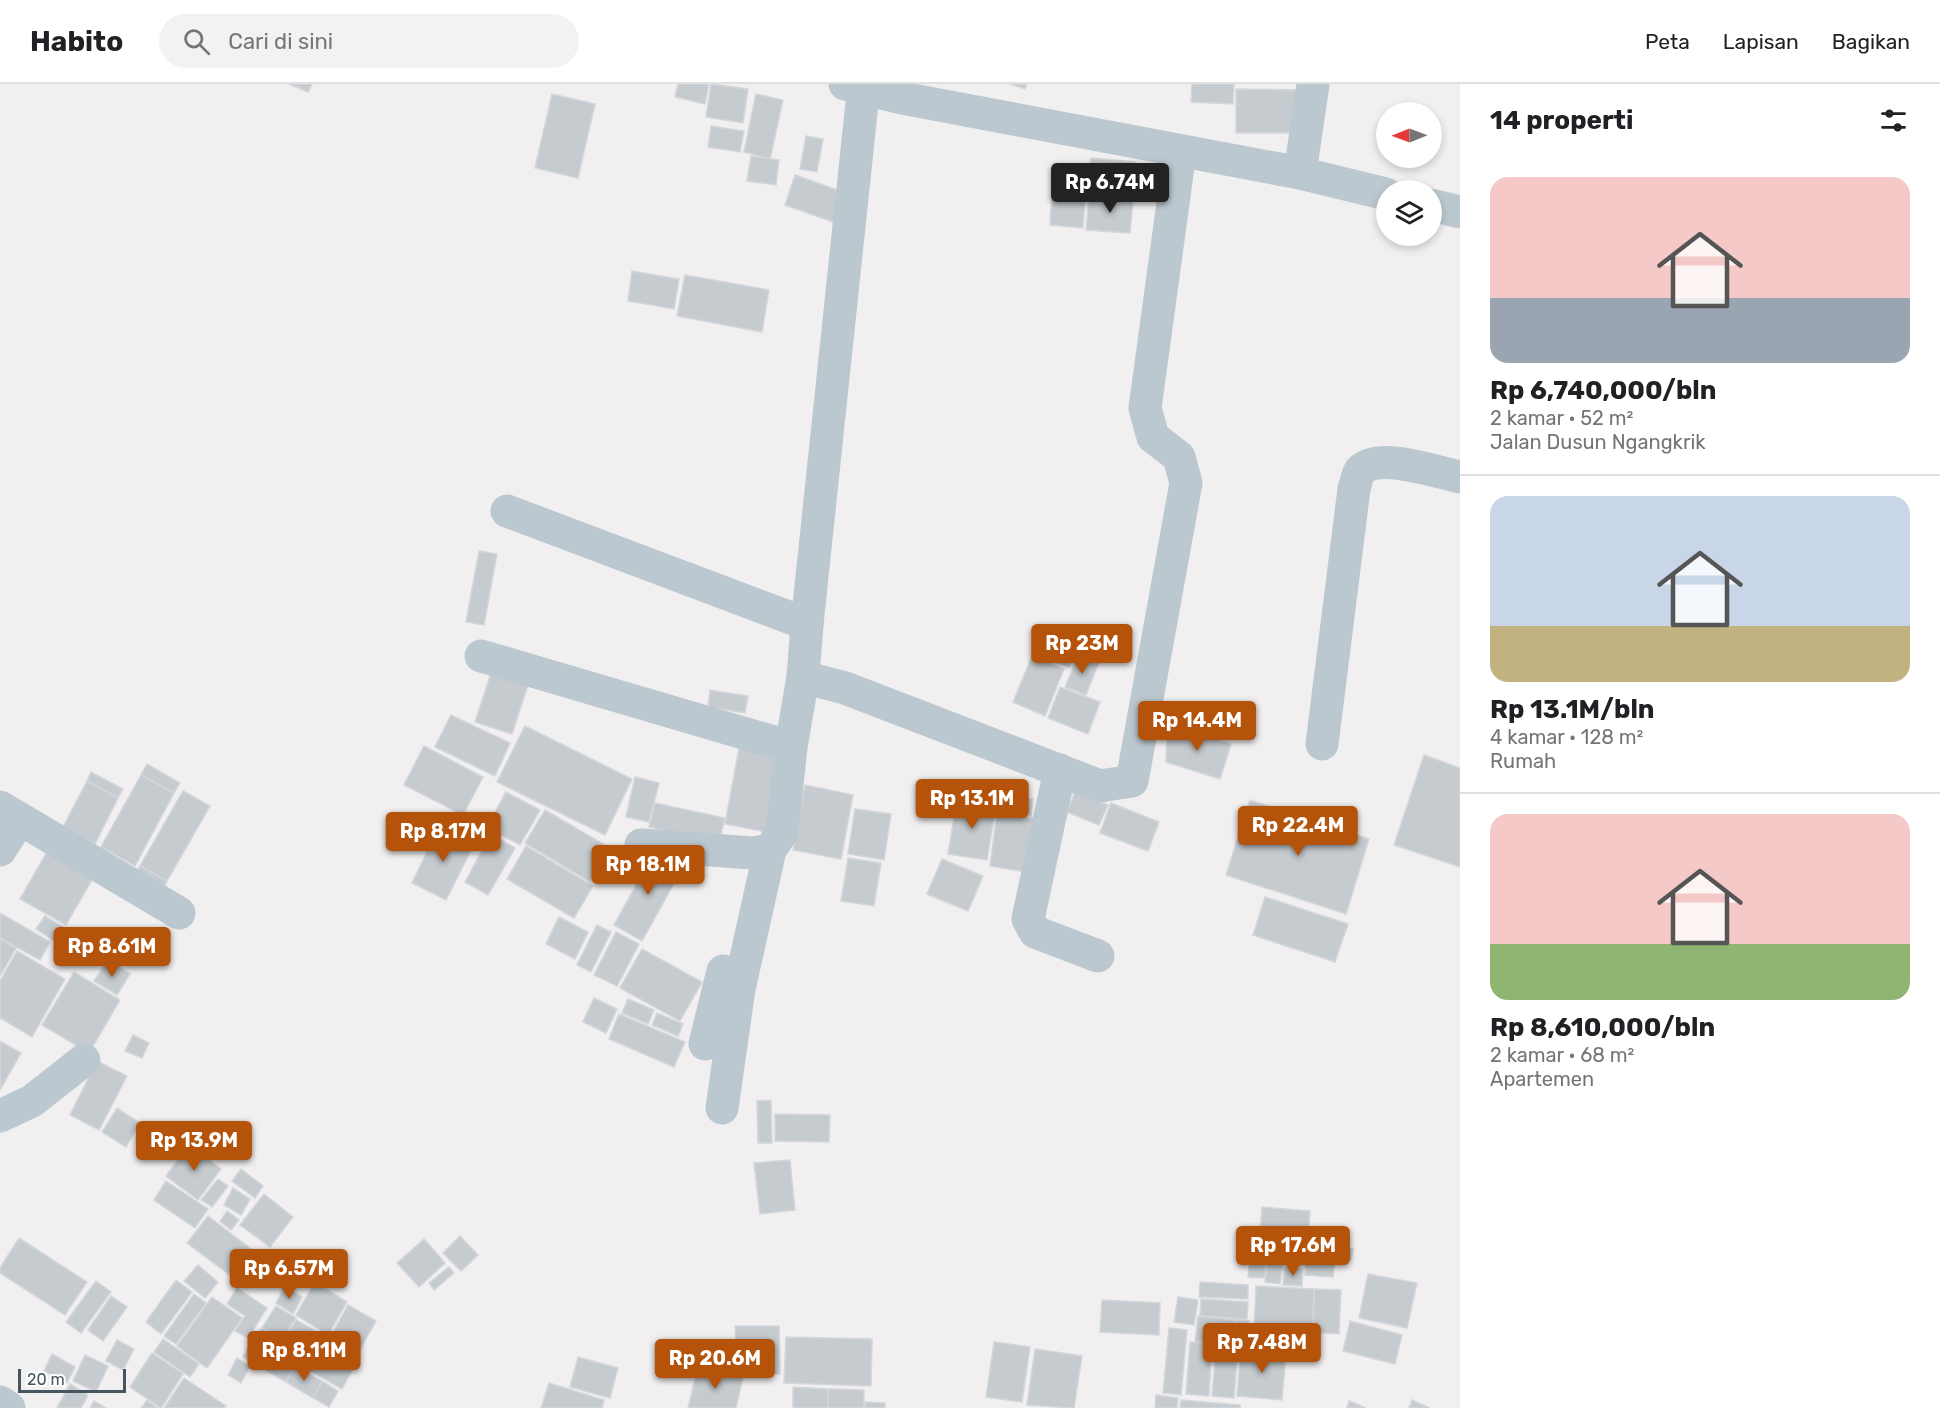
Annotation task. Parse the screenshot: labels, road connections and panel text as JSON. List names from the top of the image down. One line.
{"scale_bar":"20 m","north":"left","page":{"header":"Habito","search":"Cari di sini","nav":["Peta","Lapisan","Bagikan"],"heading":"14 properti","list":[{"name":"Rp 6,740,000/bln","note":"2 kamar · 52 m² · Jalan Dusun Ngangkrik"},{"name":"Rp 13.1M/bln","note":"4 kamar · 128 m² · Rumah"},{"name":"Rp 8,610,000/bln","note":"2 kamar · 68 m² · Apartemen"}],"price":["Rp 6.74M","Rp 23M","Rp 14.4M","Rp 13.1M","Rp 22.4M","Rp 8.17M","Rp 18.1M","Rp 8.61M","Rp 13.9M","Rp 17.6M","Rp 6.57M","Rp 7.48M","Rp 8.11M","Rp 20.6M"],"scale":"20 m"}}
